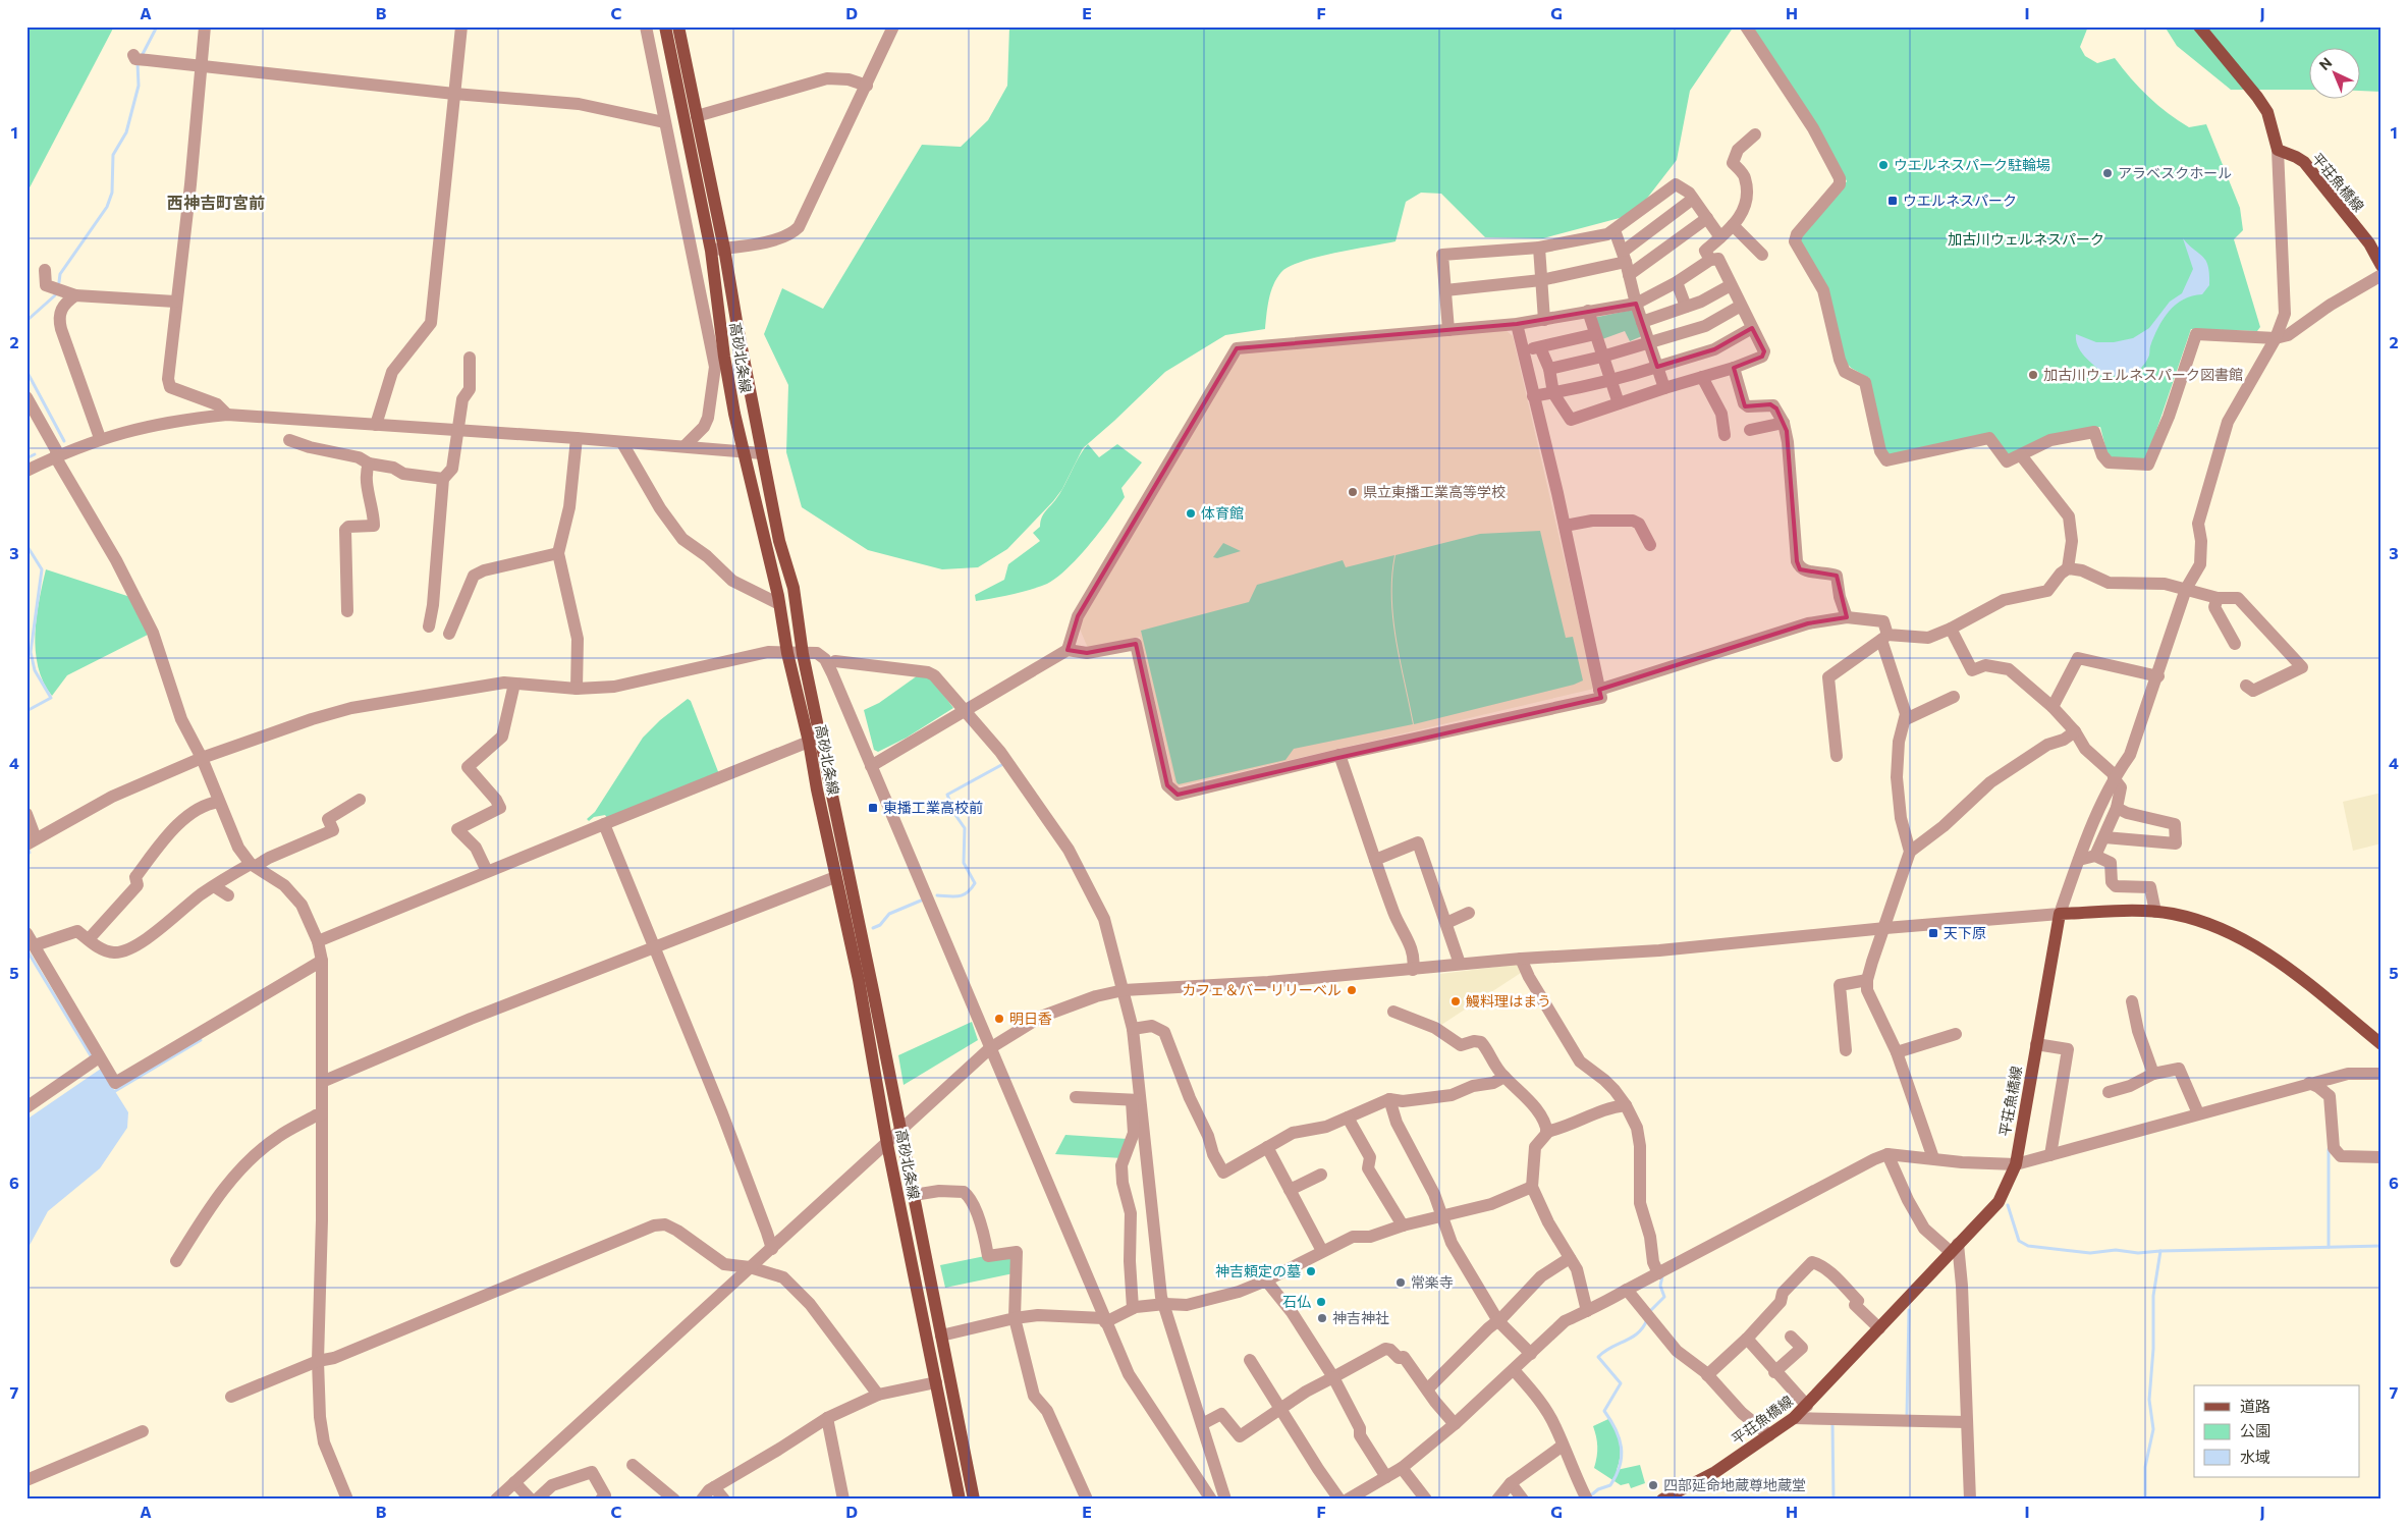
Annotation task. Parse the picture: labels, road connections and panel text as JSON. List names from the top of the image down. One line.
{"streets":{"main road":["平荘魚橋線","高砂北条線"]},"districts":["西神吉町宮前"],"parks":["加古川ウェルネスパーク"],"places":{"other":["ウエルネスパーク駐輪場","アラベスクホール","加古川ウェルネスパーク図書館","県立東播工業高等学校","体育館","カフェ＆バー リリーベル","鰻料理はまう","明日香","神吉頼定の墓","常楽寺","石仏","神吉神社","四部延命地蔵尊地蔵堂"],"transit":["ウエルネスパーク","東播工業高校前","天下原"]},"legend":["道路","公園","水域"],"north":"top left","grid":{"columns":["A","B","C","D","E","F","G","H","I","J"],"rows":["1","2","3","4","5","6","7"]}}
